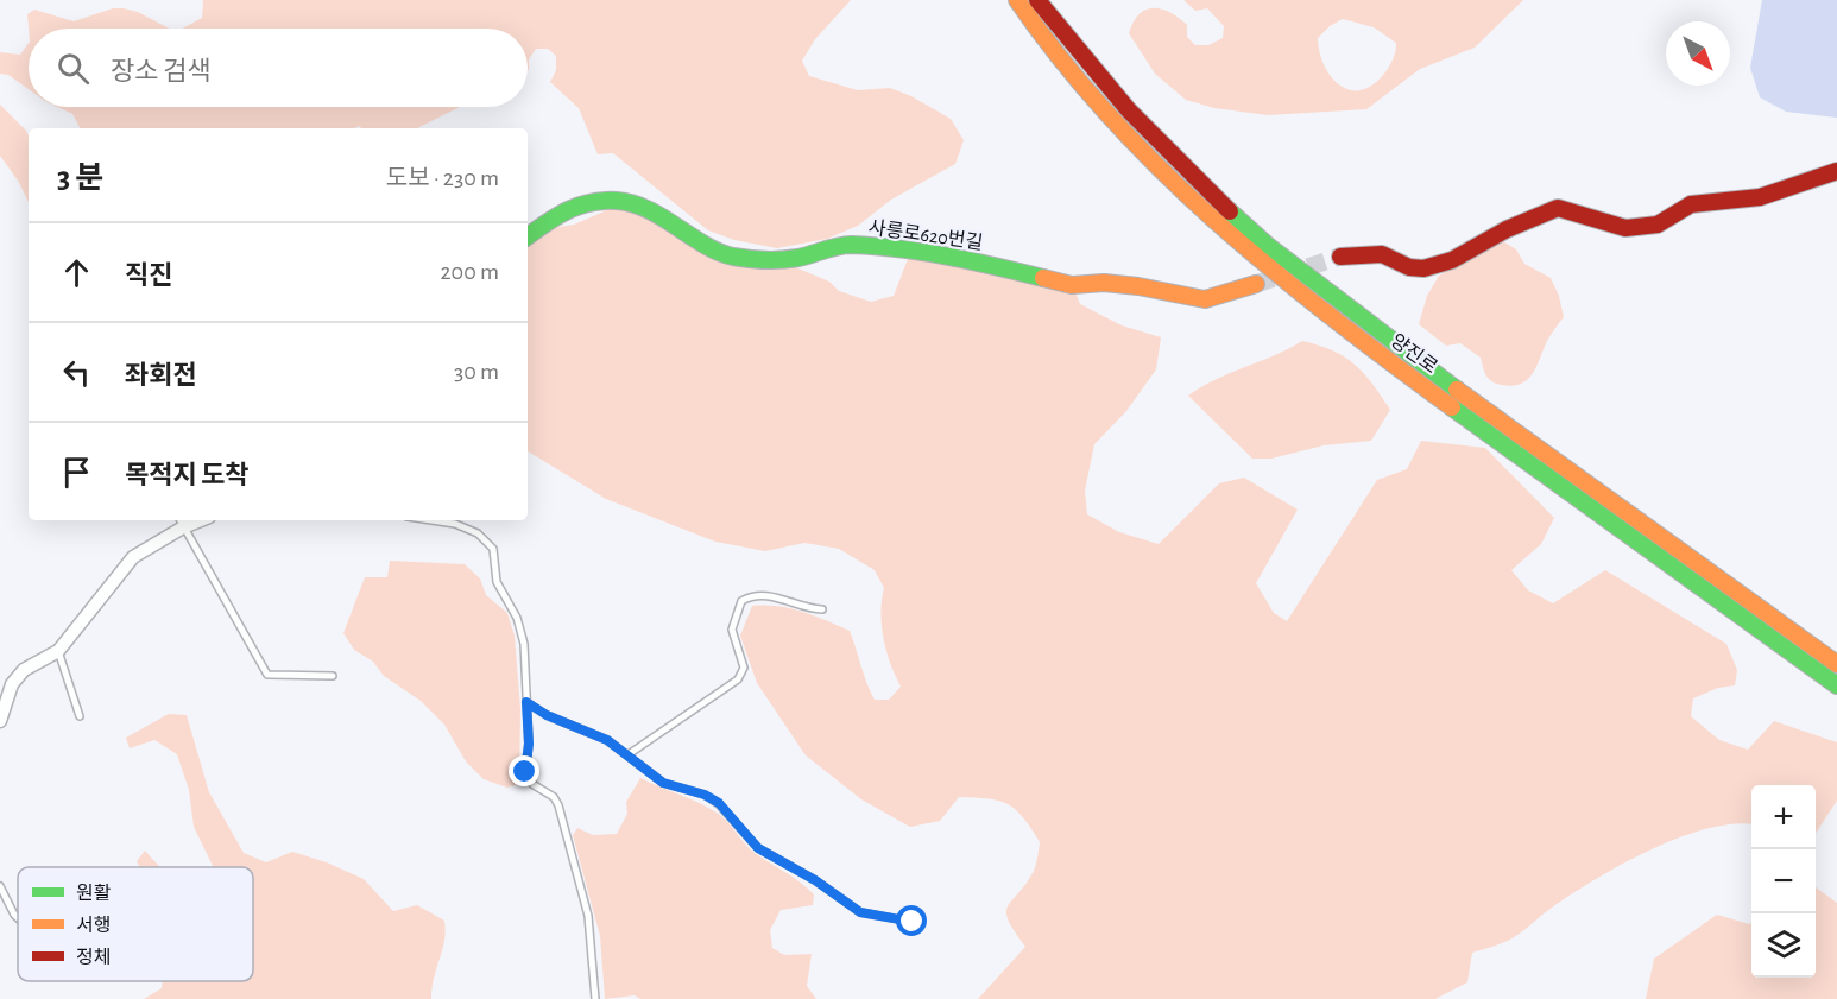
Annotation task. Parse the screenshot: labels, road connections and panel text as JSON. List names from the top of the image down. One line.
{"streets":{"main road":["사릉로620번길","양진로"]},"legend":["원활","서행","정체"],"north":"bottom right","page":{"search":"장소 검색","heading":["3 분","도보 · 230 m"],"list":[["직진","200 m"],["좌회전","30 m"],"목적지 도착"],"map_buttons":["+","−"]}}
